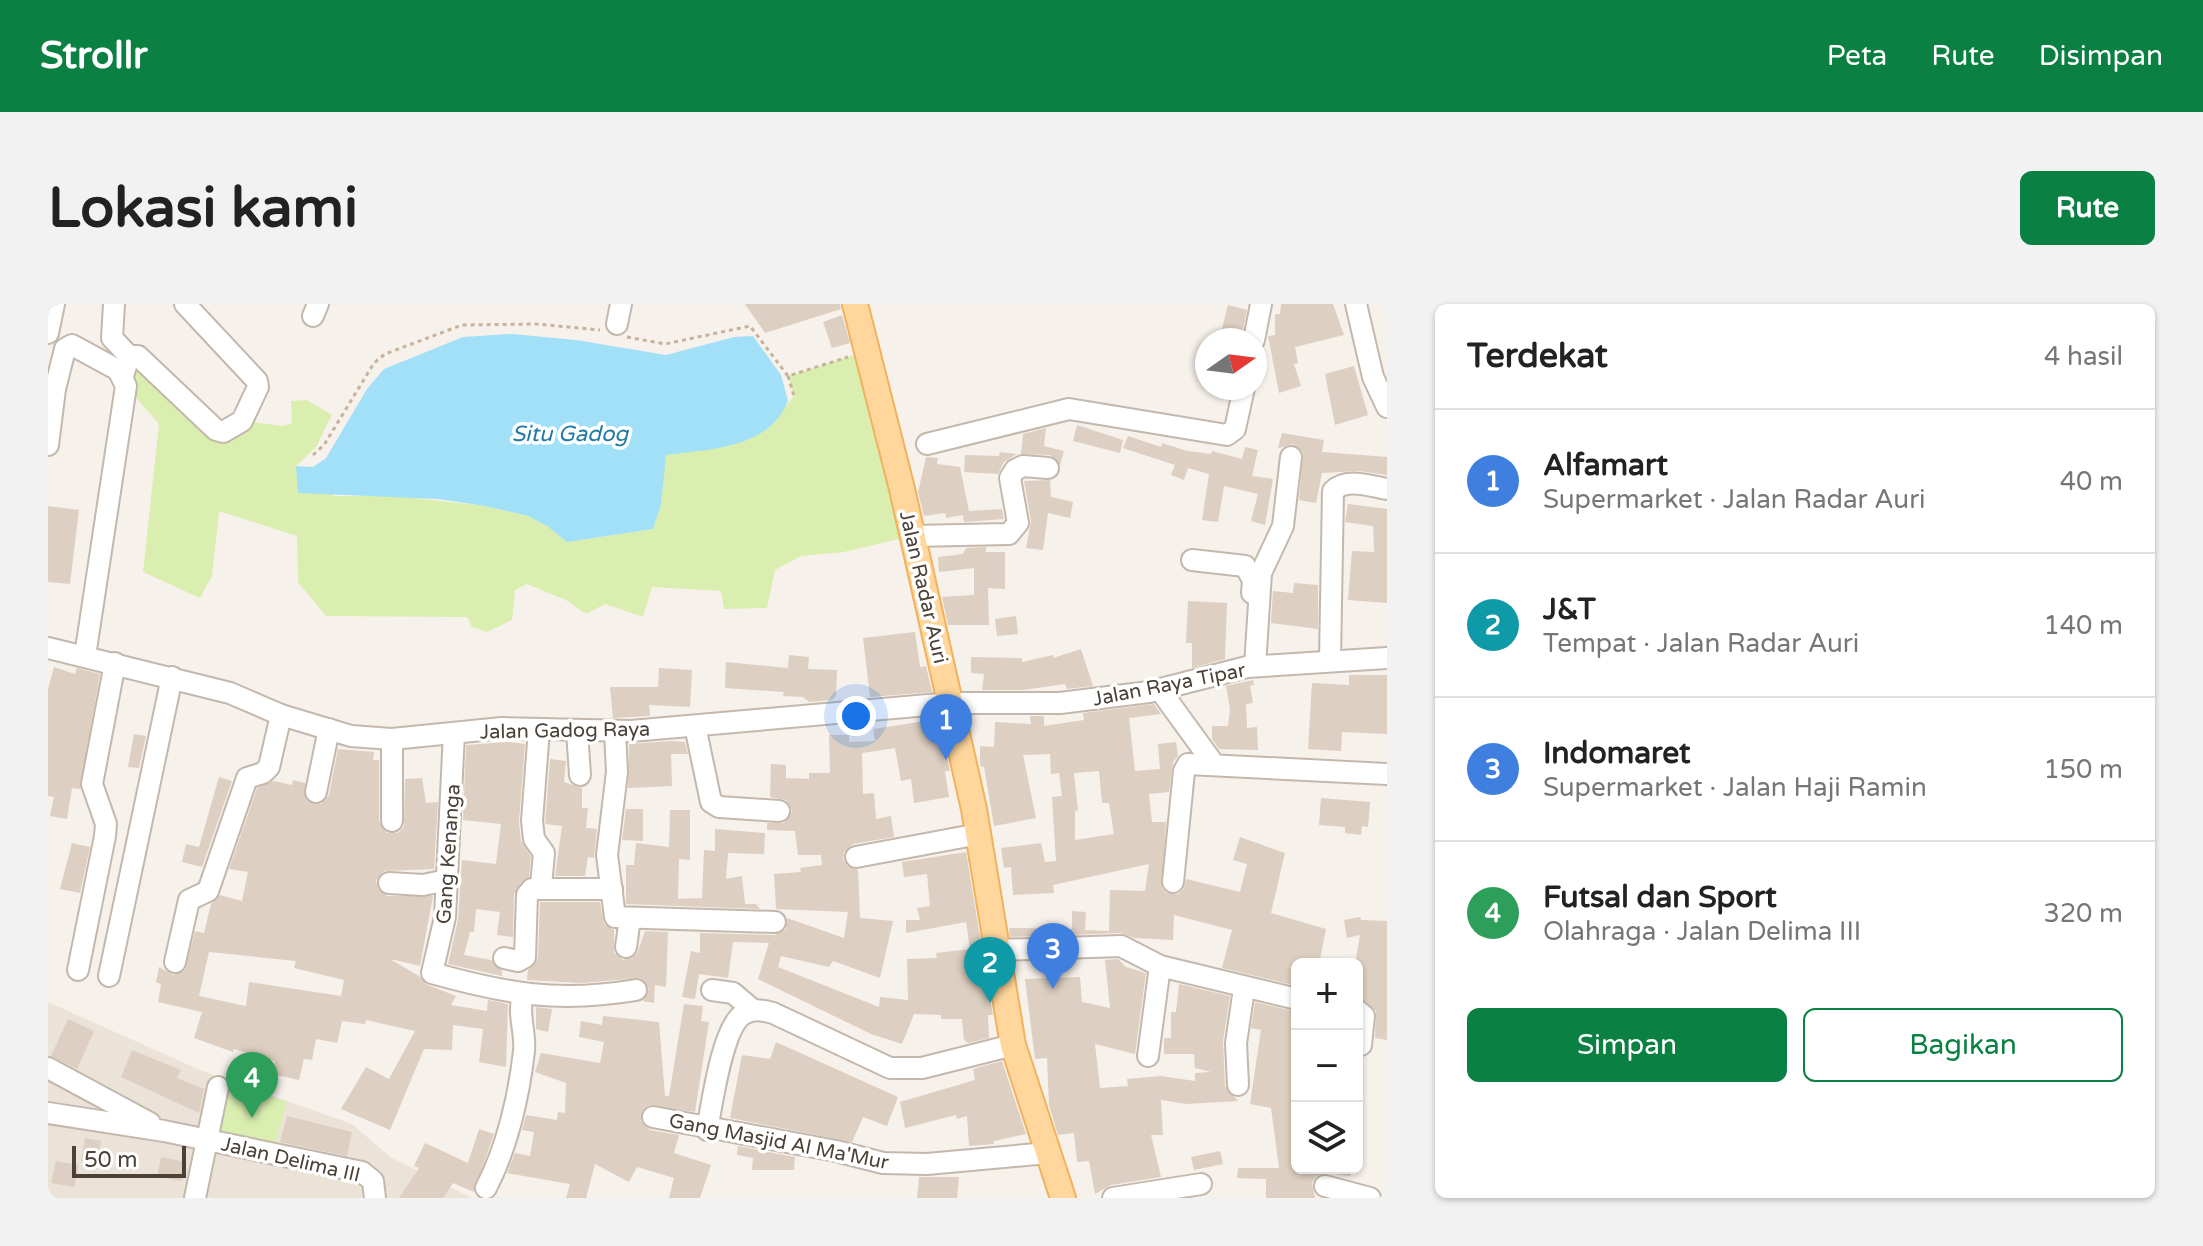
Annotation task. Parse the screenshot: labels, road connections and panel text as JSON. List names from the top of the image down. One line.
{"streets":{"main road":["Jalan Radar Auri"],"street":["Jalan Raya Tipar","Jalan Gadog Raya","Gang Kenanga","Gang Masjid Al Ma'Mur","Jalan Delima III"]},"crossings":[["Jalan Radar Auri","Jalan Raya Tipar"],["Jalan Radar Auri","Jalan Gadog Raya"],["Jalan Radar Auri","Gang Masjid Al Ma'Mur"],["Jalan Raya Tipar","Jalan Gadog Raya"],["Jalan Gadog Raya","Gang Kenanga"]],"water":["Situ Gadog"],"scale_bar":"50 m","north":"right","page":{"header":"Strollr","nav":["Peta","Rute","Disimpan"],"buttons":["Rute",["Simpan","Bagikan"]],"title":"Lokasi kami","heading":["Terdekat","4 hasil"],"list":[{"mark":"1","name":"Alfamart","note":"Supermarket · Jalan Radar Auri","value":"40 m"},{"mark":"2","name":"J&T","note":"Tempat · Jalan Radar Auri","value":"140 m"},{"mark":"3","name":"Indomaret","note":"Supermarket · Jalan Haji Ramin","value":"150 m"},{"mark":"4","name":"Futsal dan Sport","note":"Olahraga · Jalan Delima III","value":"320 m"}],"pins":["1","3","2","4"],"map_buttons":["+","−"],"scale":"50 m"}}
